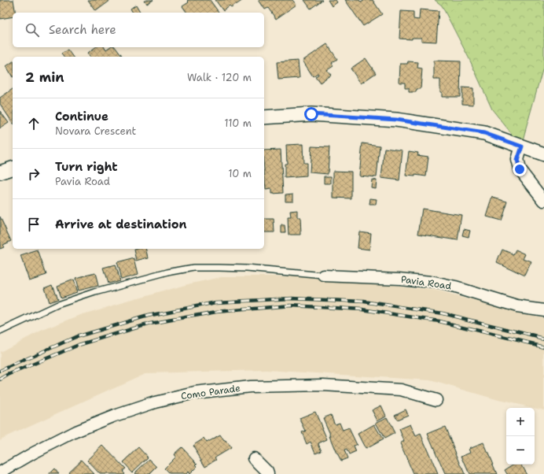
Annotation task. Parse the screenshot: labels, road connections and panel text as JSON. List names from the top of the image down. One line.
{"streets":{"street":["Pavia Road","Como Parade"]},"page":{"search":"Search here","heading":["2 min","Walk · 120 m"],"list":[["Continue","Novara Crescent","110 m"],["Turn right","Pavia Road","10 m"],"Arrive at destination"],"map_buttons":["+","−"]}}
